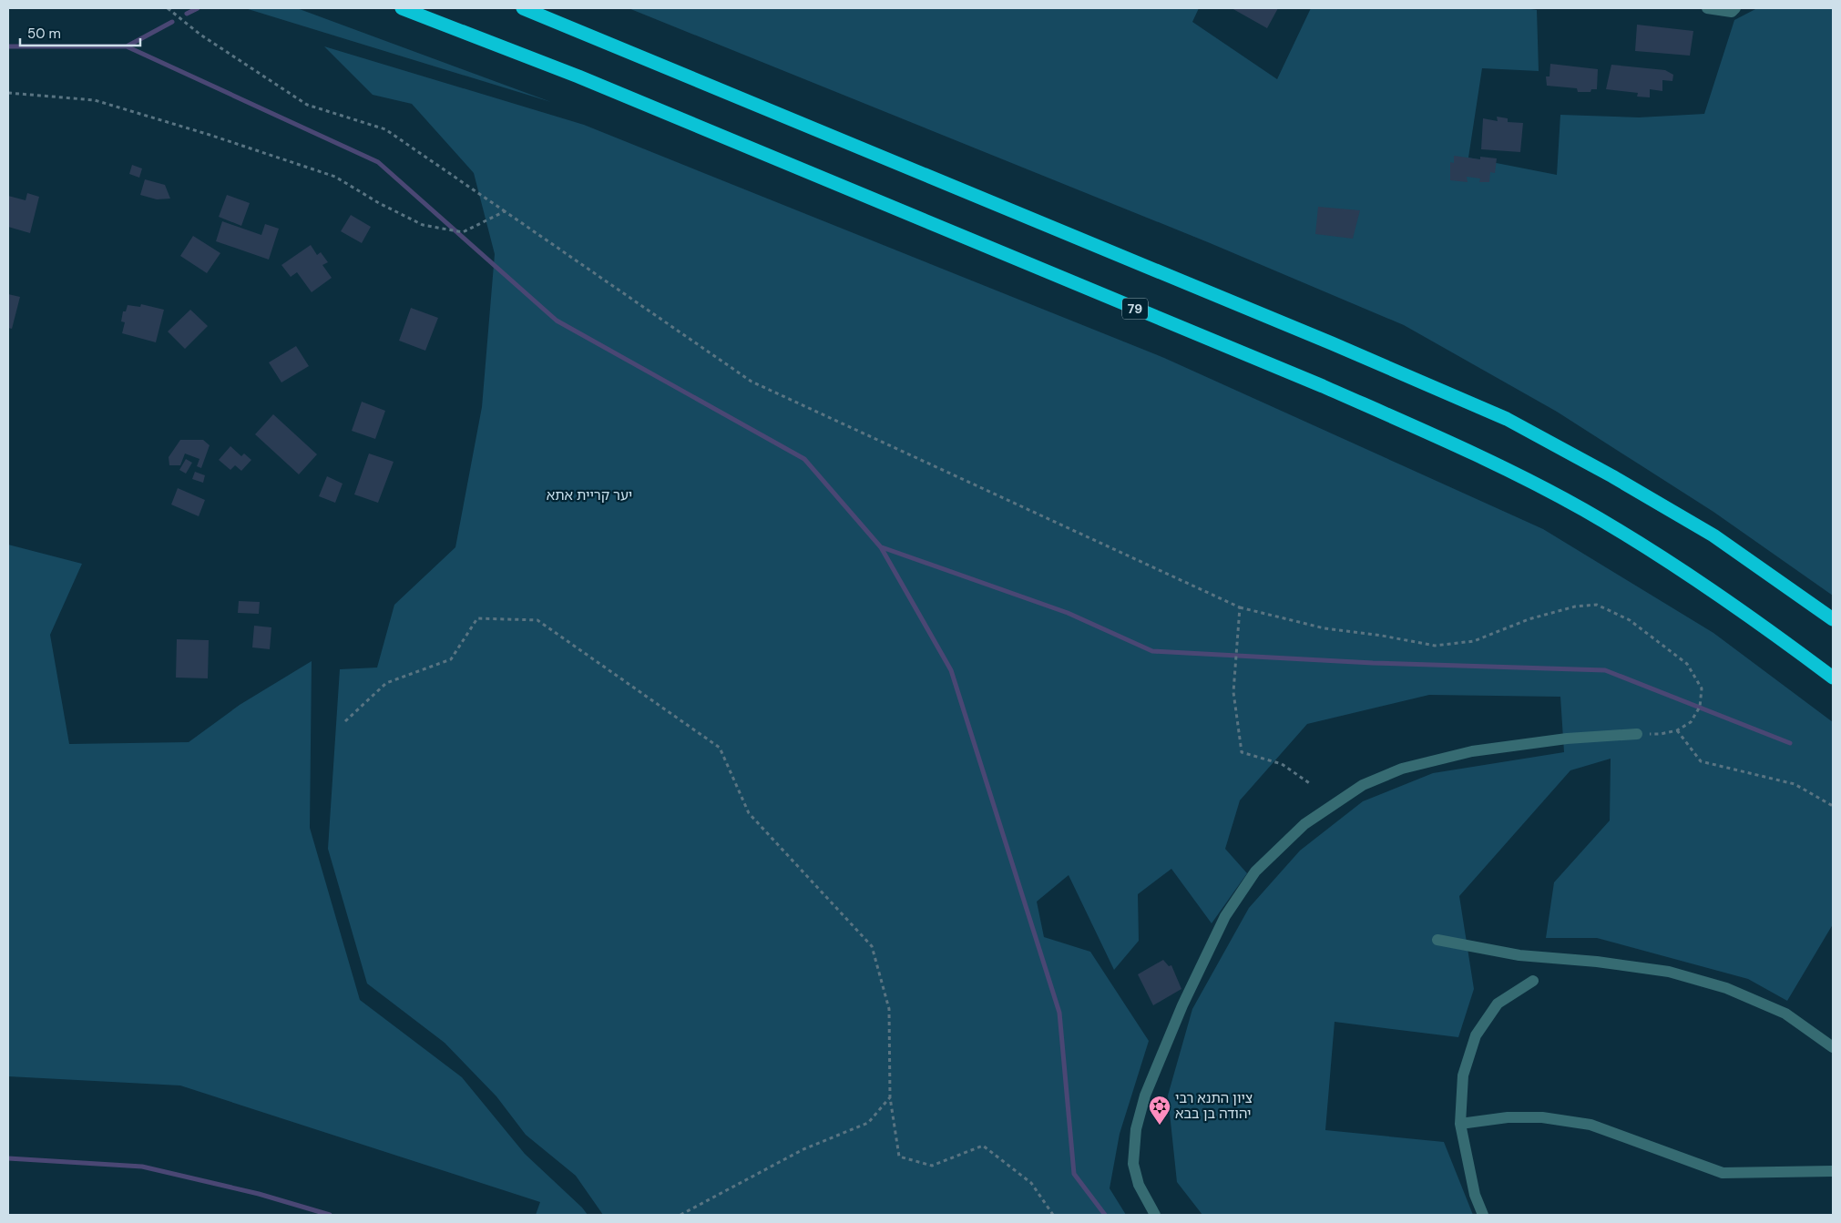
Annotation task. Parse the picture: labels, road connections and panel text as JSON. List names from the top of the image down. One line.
{"streets":{"highway":["79"]},"parks":["יער קריית אתא"],"places":{"synagogue":["ציון התנא רבי יהודה בן בבא"]},"scale_bar":"50 m"}
